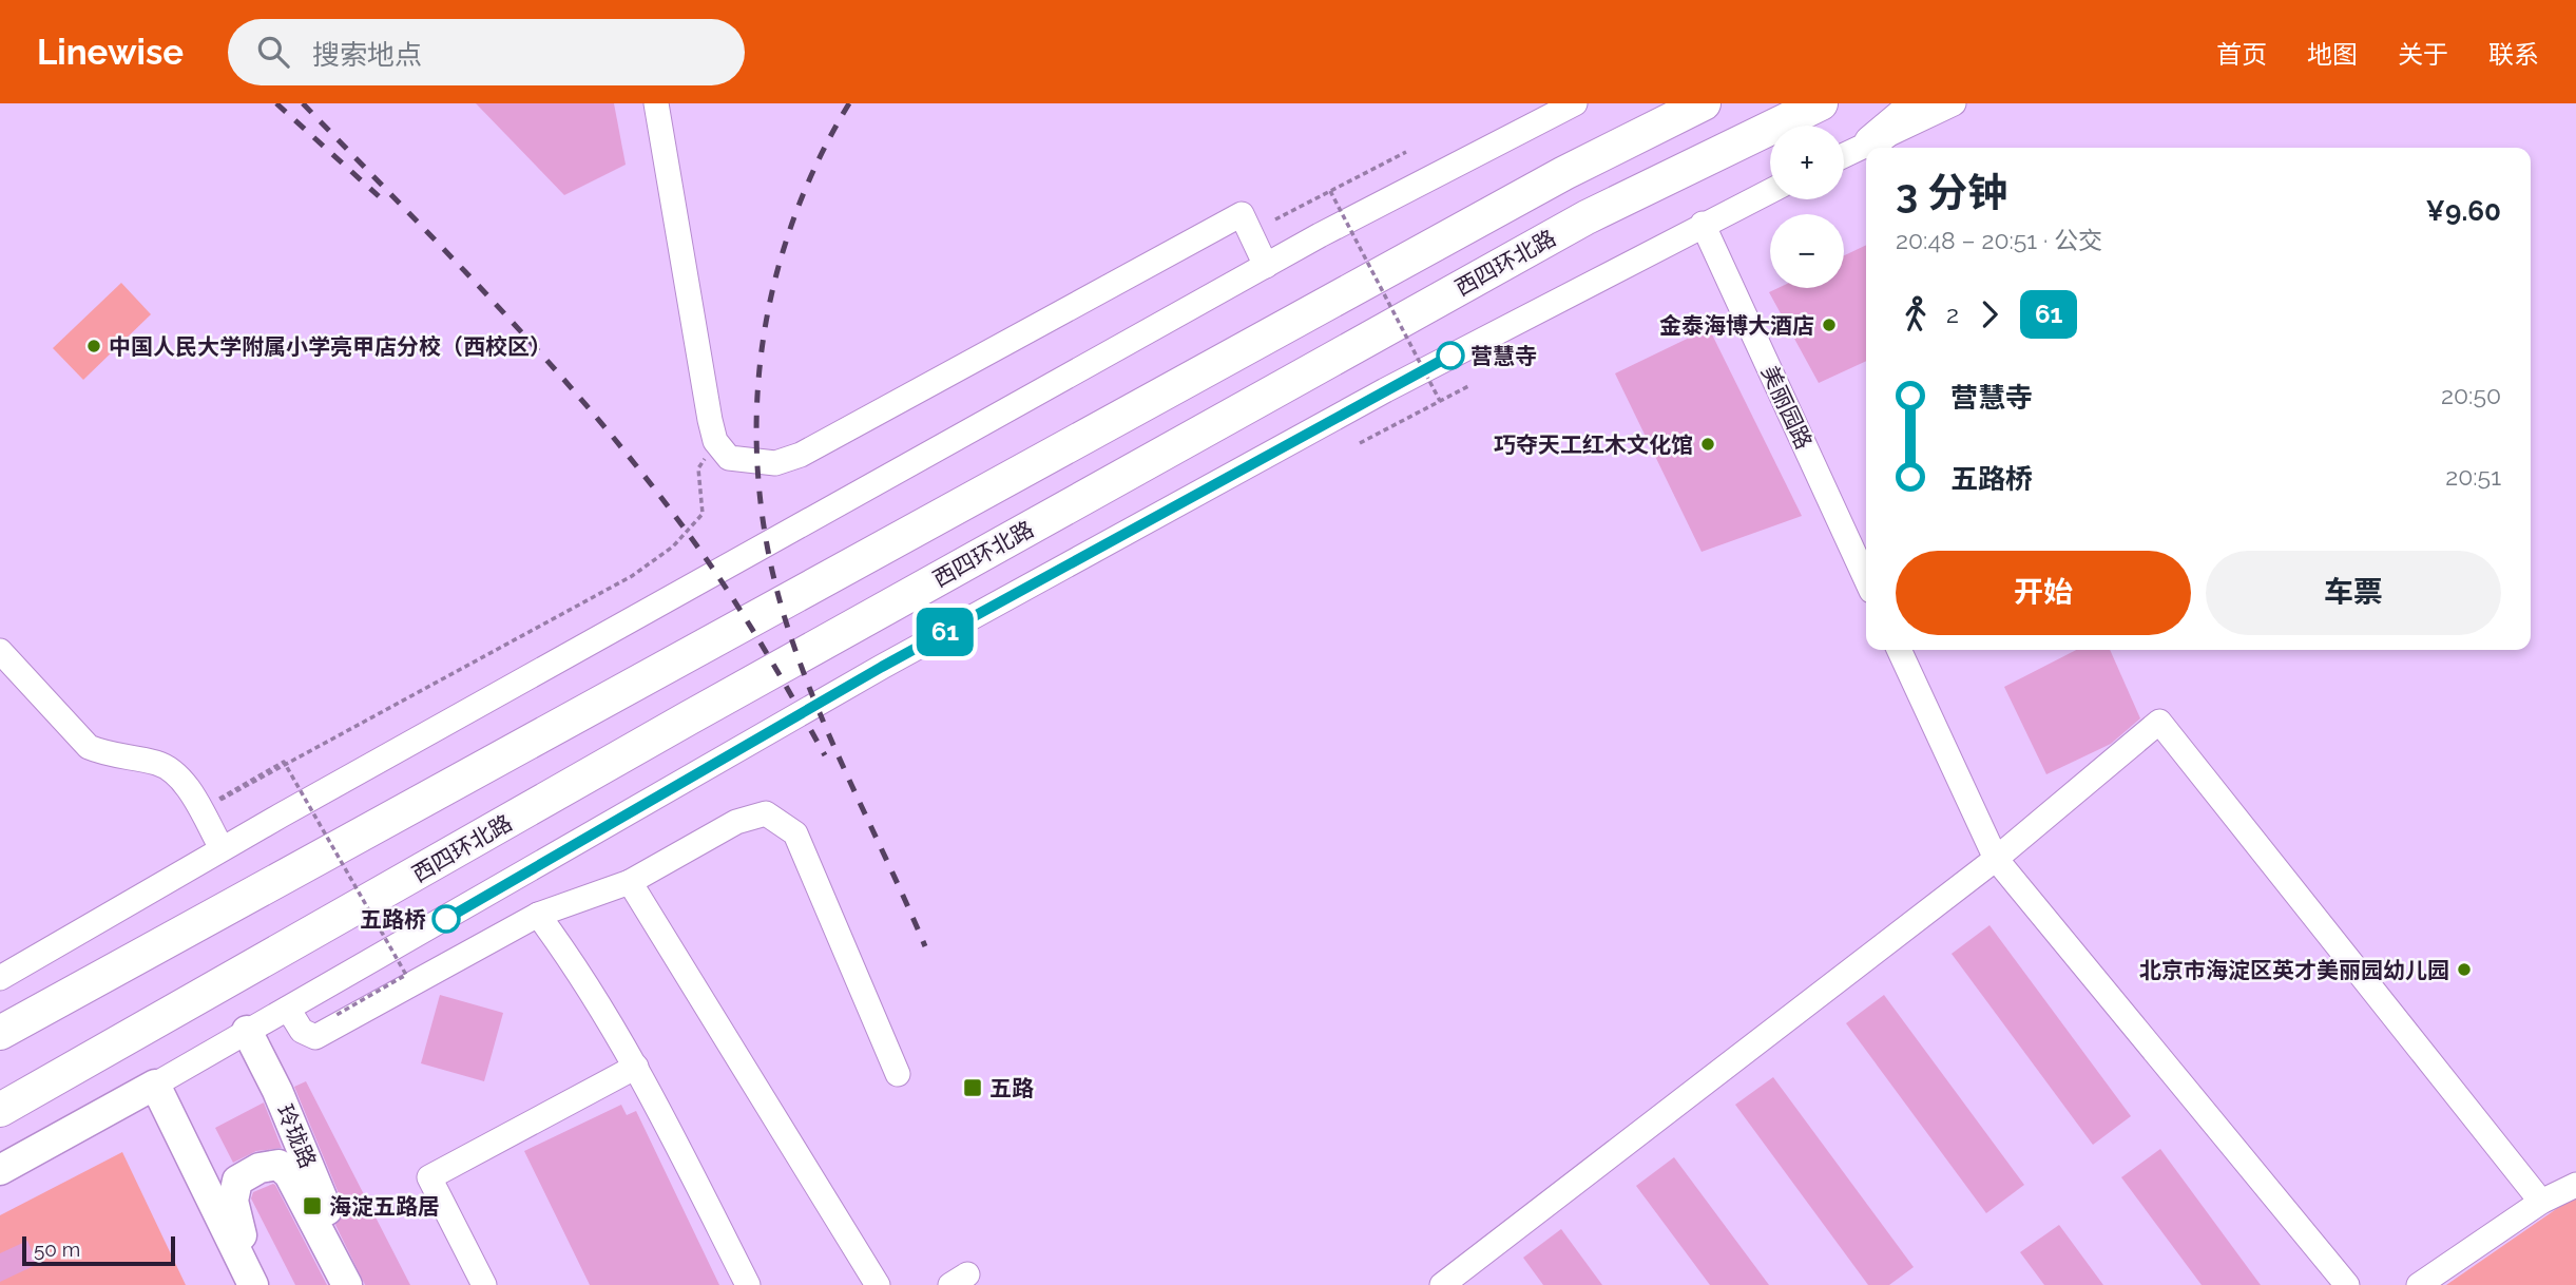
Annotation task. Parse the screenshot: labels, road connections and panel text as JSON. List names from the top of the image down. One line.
{"streets":{"highway":["西四环北路"],"main road":["玲珑路"],"street":["美丽园路"]},"places":{"other":["金泰海博大酒店","中国人民大学附属小学亮甲店分校（西校区）","营慧寺","巧夺天工红木文化馆","五路桥","北京市海淀区英才美丽园幼儿园"],"transit":["五路","海淀五路居"]},"lines":["bus line 61"],"scale_bar":"50 m","page":{"header":"Linewise","search":"搜索地点","nav":["首页","地图","关于","联系"],"on_map":"61","map_buttons":["+","−"],"heading":["3 分钟","20:48 – 20:51 · 公交","¥9.60"],"legs":["2","61"],"list":[{"name":"营慧寺","value":"20:50"},{"name":"五路桥","value":"20:51"}],"buttons":["开始","车票"],"scale":"50 m"}}
